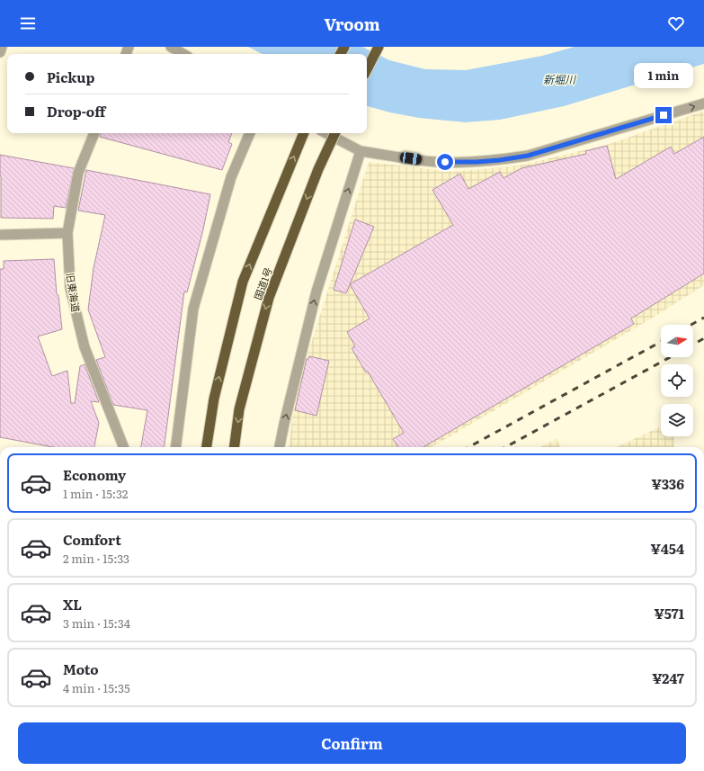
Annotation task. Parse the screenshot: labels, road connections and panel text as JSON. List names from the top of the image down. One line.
{"streets":{"highway":["国道1号"],"street":["旧東海道"]},"water":["新堀川"],"north":"right","page":{"header":"Vroom","banner":["Pickup","Drop-off"],"bubble":"1 min","list":[{"name":"Economy","note":"1 min · 15:32","value":"¥336"},{"name":"Comfort","note":"2 min · 15:33","value":"¥454"},{"name":"XL","note":"3 min · 15:34","value":"¥571"},{"name":"Moto","note":"4 min · 15:35","value":"¥247"}],"buttons":"Confirm"}}
